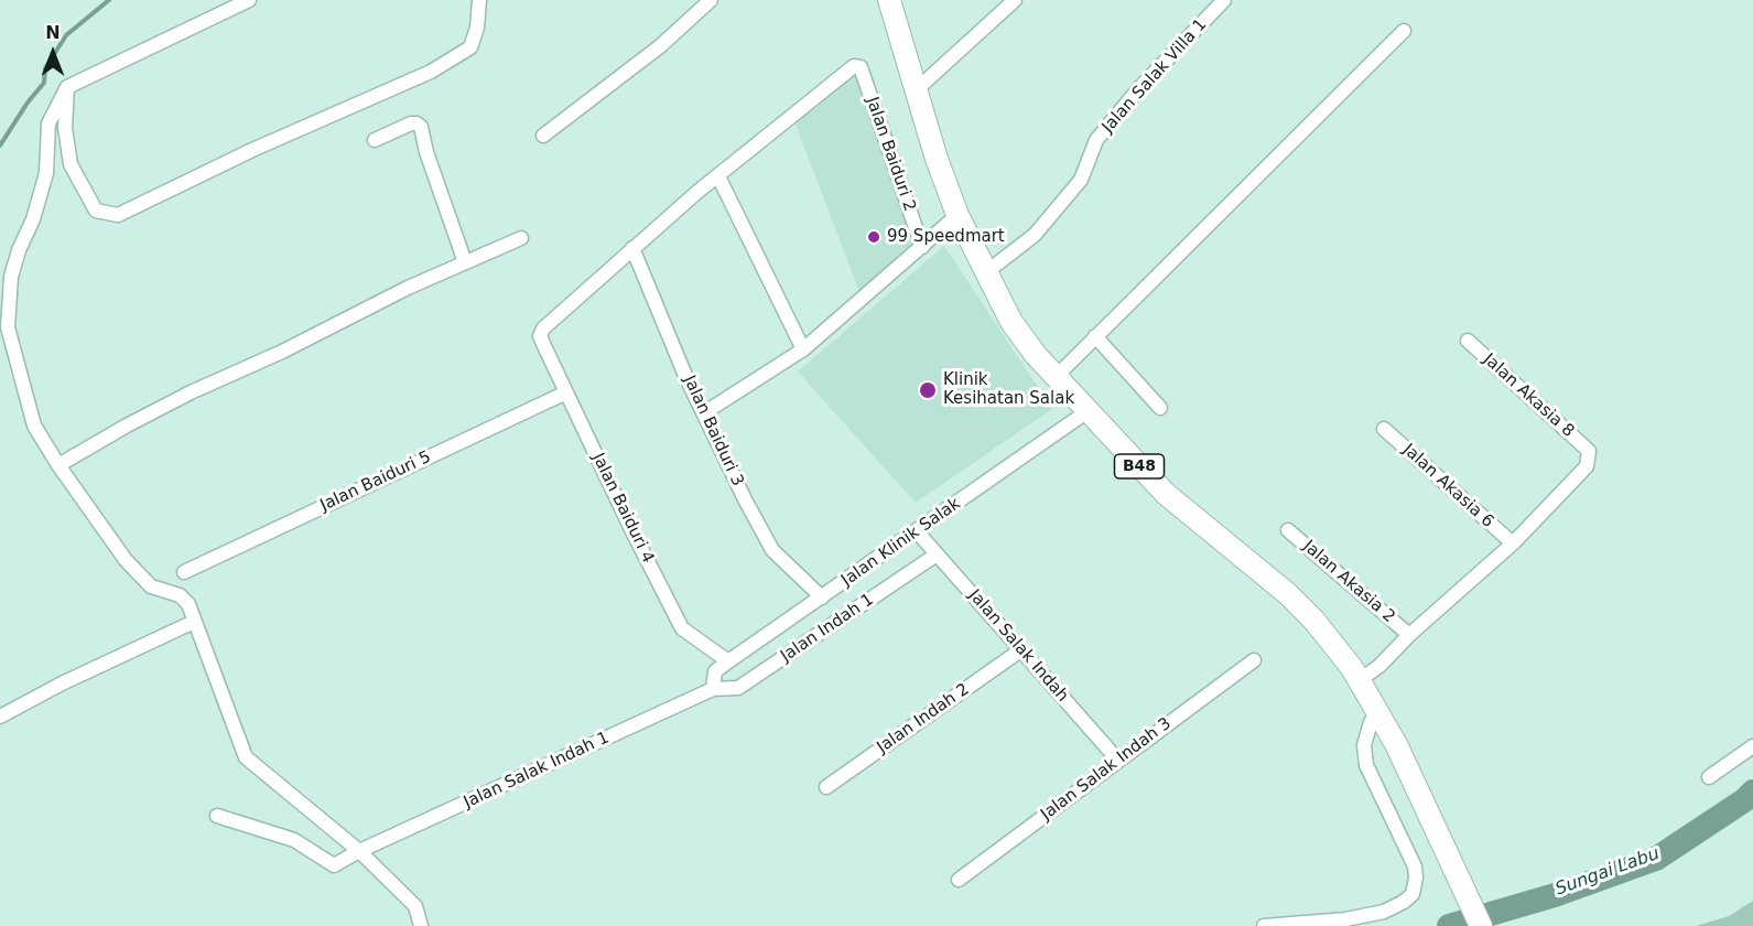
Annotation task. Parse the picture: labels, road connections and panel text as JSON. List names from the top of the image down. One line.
{"streets":{"main road":["B48"],"street":["Jalan Salak Villa 1","Jalan Baiduri 2","Jalan Akasia 8","Jalan Baiduri 3","Jalan Baiduri 5","Jalan Akasia 6","Jalan Baiduri 4","Jalan Klinik Salak","Jalan Akasia 2","Jalan Indah 1","Jalan Salak Indah","Jalan Indah 2","Jalan Salak Indah 3","Jalan Salak Indah 1"]},"crossings":[["Jalan Salak Villa 1","B48"],["Jalan Akasia 8","Jalan Akasia 6"],["Jalan Baiduri 3","Jalan Baiduri 4"],["Jalan Baiduri 3","Jalan Klinik Salak"],["B48","Jalan Klinik Salak"],["Jalan Baiduri 5","Jalan Baiduri 4"],["Jalan Baiduri 4","Jalan Klinik Salak"],["Jalan Klinik Salak","Jalan Indah 1"],["Jalan Klinik Salak","Jalan Salak Indah"],["Jalan Klinik Salak","Jalan Salak Indah 1"],["Jalan Indah 1","Jalan Salak Indah"],["Jalan Indah 1","Jalan Salak Indah 1"],["Jalan Salak Indah","Jalan Indah 2"],["Jalan Salak Indah","Jalan Salak Indah 3"]],"water":["Sungai Labu"],"places":["99 Speedmart","Klinik Kesihatan Salak"],"north":"top"}
